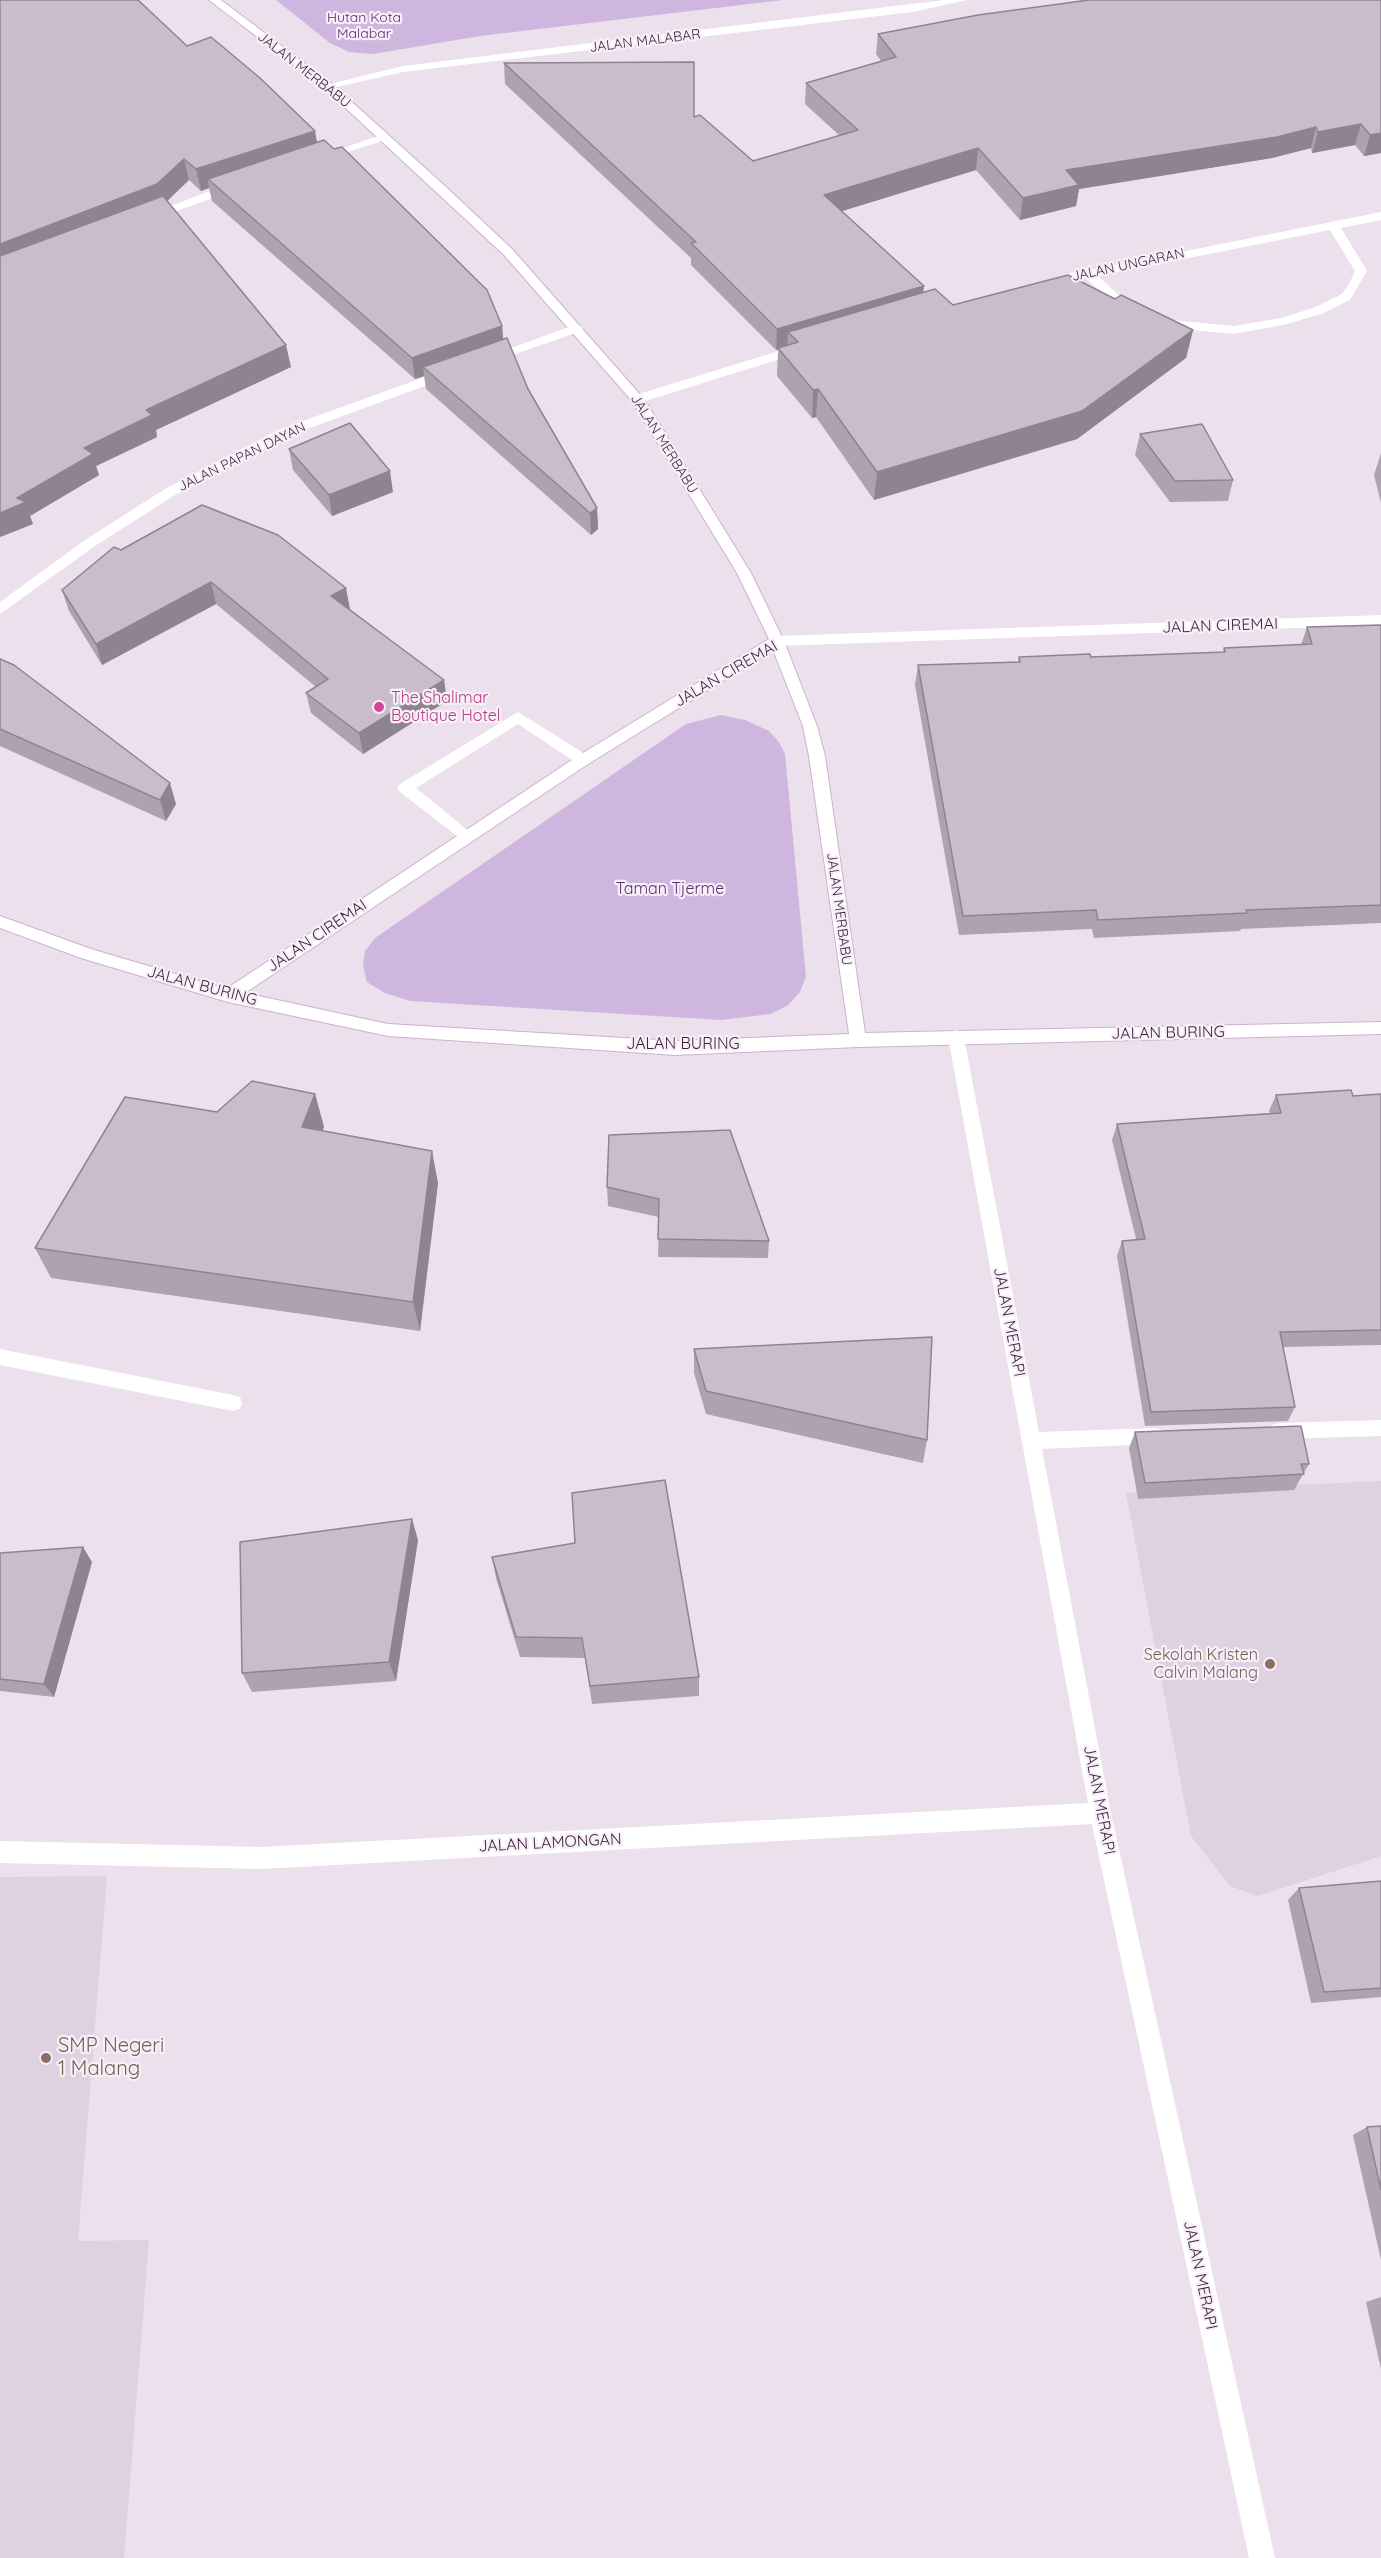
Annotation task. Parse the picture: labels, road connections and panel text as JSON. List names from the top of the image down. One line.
{"streets":{"street":["JALAN MALABAR","JALAN MERBABU","JALAN UNGARAN","JALAN PAPAN DAYAN","JALAN CIREMAI","JALAN BURING","JALAN MERAPI","JALAN LAMONGAN"]},"crossings":[["JALAN MALABAR","JALAN MERBABU"],["JALAN MERBABU","JALAN CIREMAI"],["JALAN MERBABU","JALAN BURING"],["JALAN CIREMAI","JALAN BURING"],["JALAN BURING","JALAN MERAPI"],["JALAN MERAPI","JALAN LAMONGAN"]],"parks":["Hutan Kota Malabar","Taman Tjerme"],"places":["The Shalimar Boutique Hotel","Sekolah Kristen Calvin Malang","SMP Negeri 1 Malang"]}
